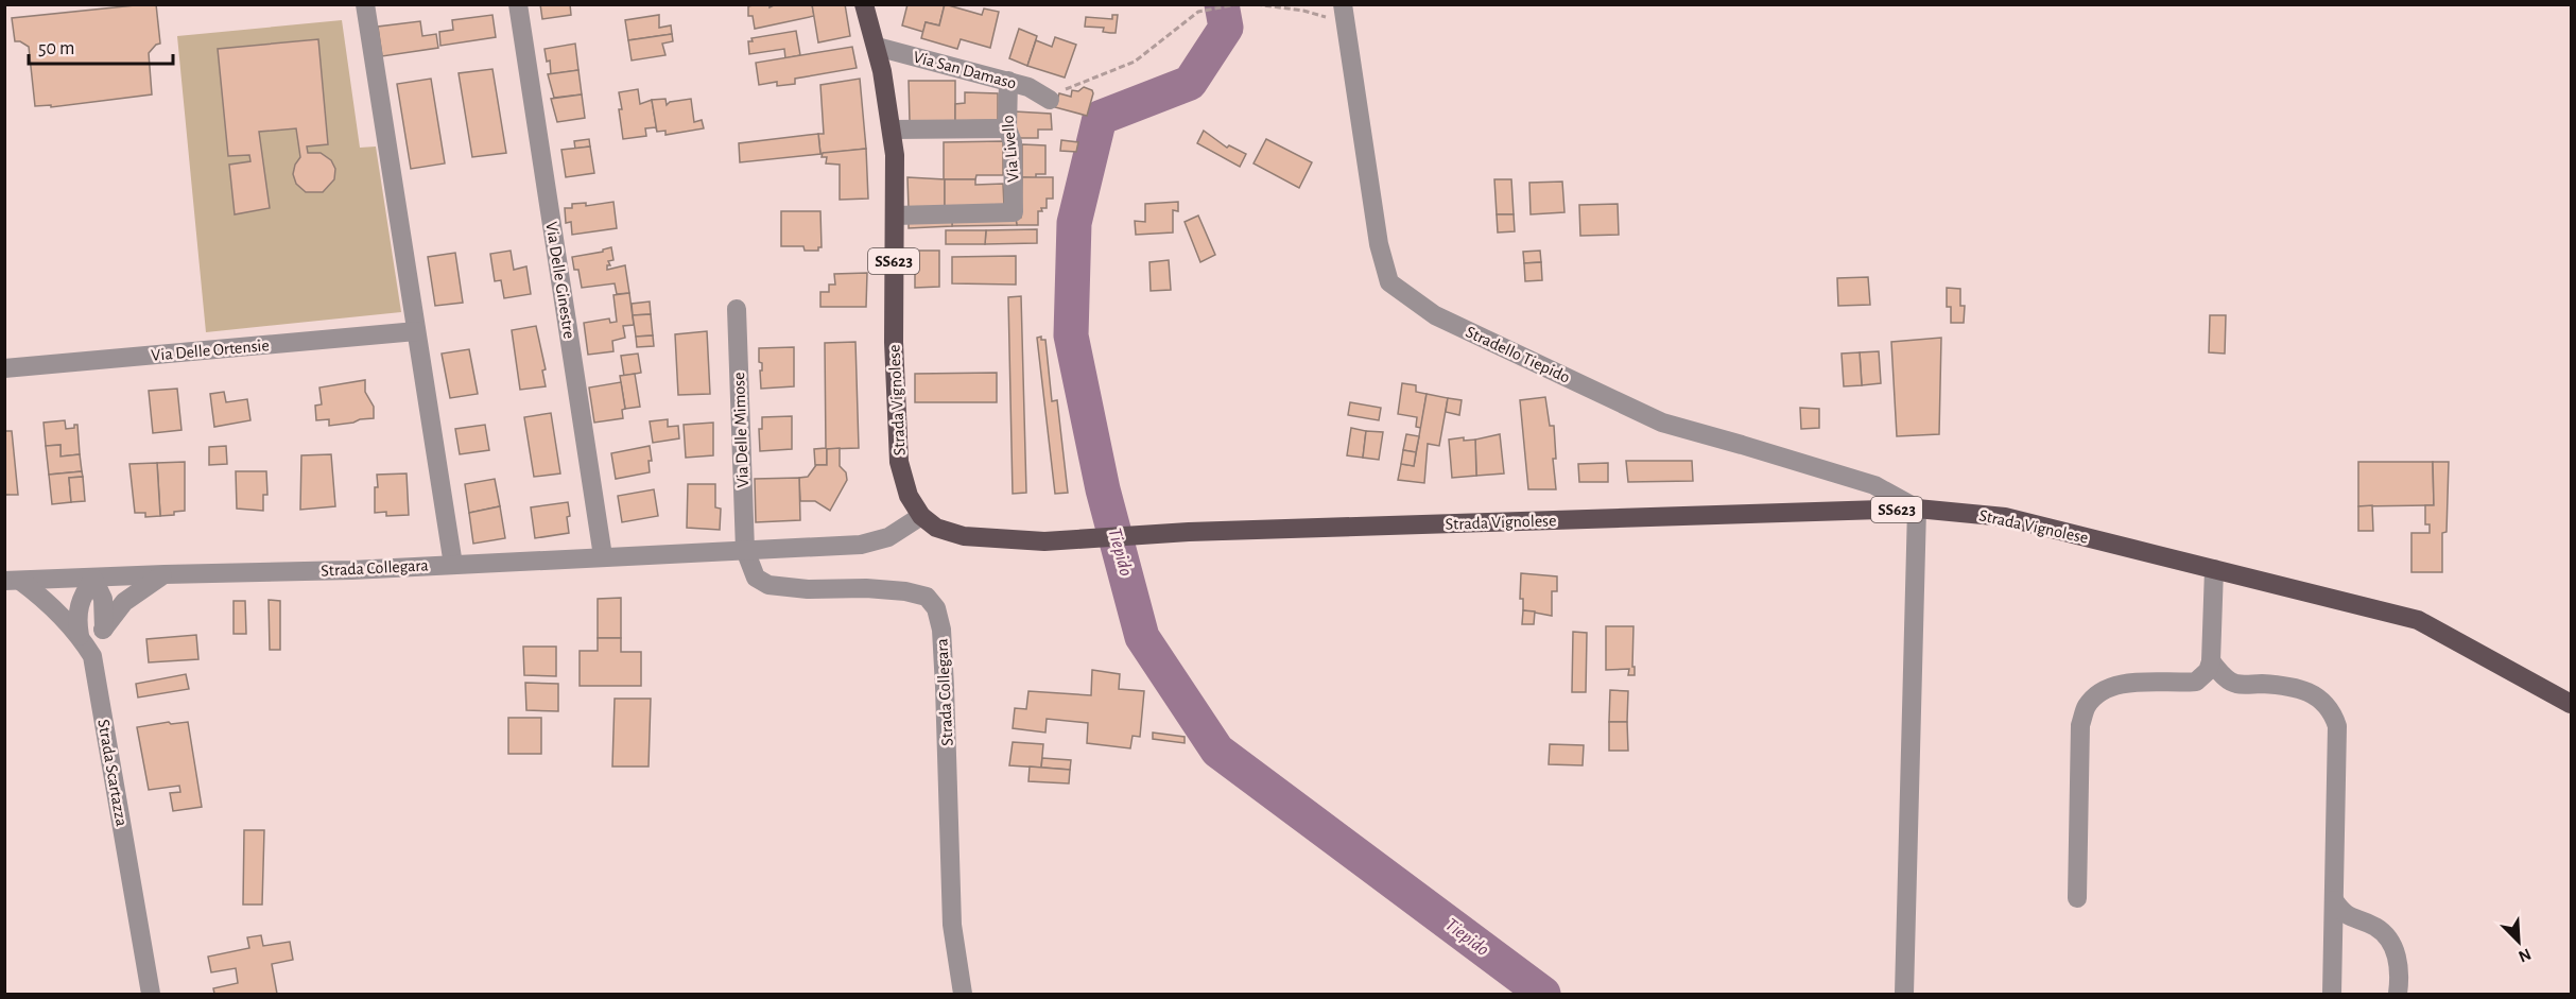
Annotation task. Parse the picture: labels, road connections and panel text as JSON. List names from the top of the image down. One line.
{"streets":{"main road":["SS623","Strada Vignolese"],"street":["Via San Damaso","Via Livello","Via Delle Ginestre","Via Delle Ortensie","Stradello Tiepido","Via Delle Mimose","Strada Collegara","Strada Scartazza"]},"crossings":[["Via San Damaso","Via Livello"],["Via San Damaso","Strada Vignolese"],["Via Livello","Strada Vignolese"],["Via Delle Ginestre","Strada Collegara"],["Stradello Tiepido","Strada Vignolese"],["Strada Vignolese","Strada Collegara"],["Via Delle Mimose","Strada Collegara"],["Strada Collegara","Strada Scartazza"]],"water":["Tiepido"],"scale_bar":"50 m","north":"bottom right"}
